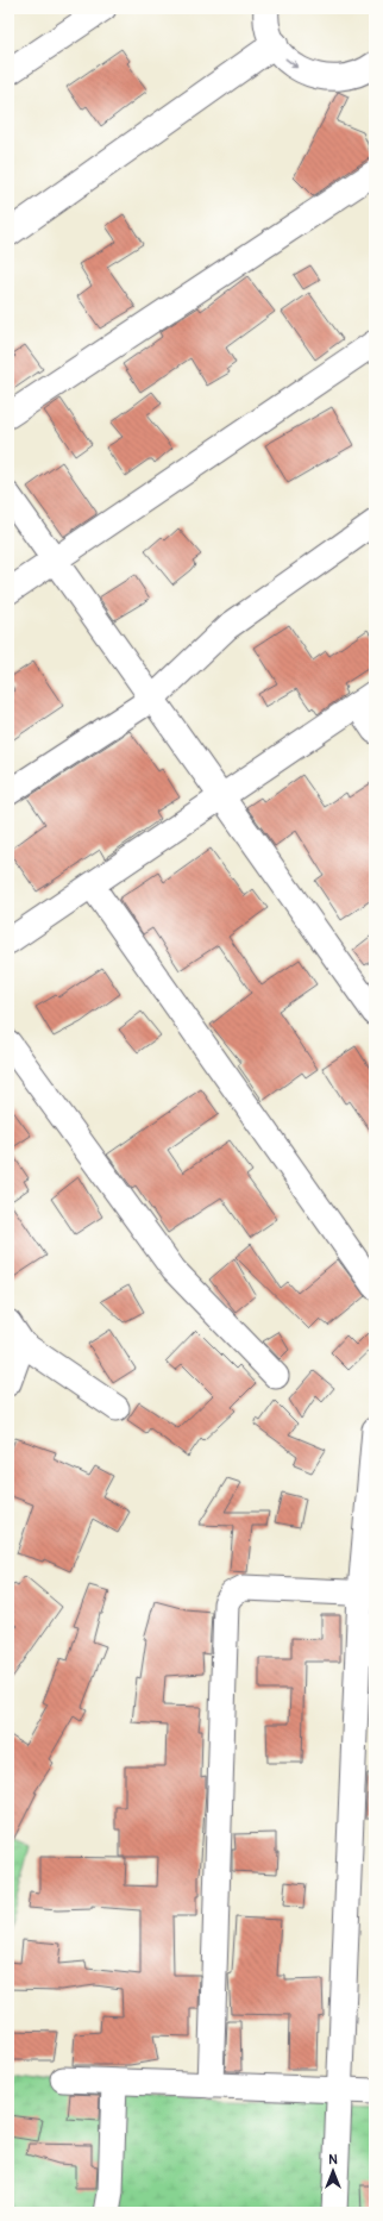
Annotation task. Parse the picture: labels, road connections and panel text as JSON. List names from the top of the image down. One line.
{"north":"top"}
